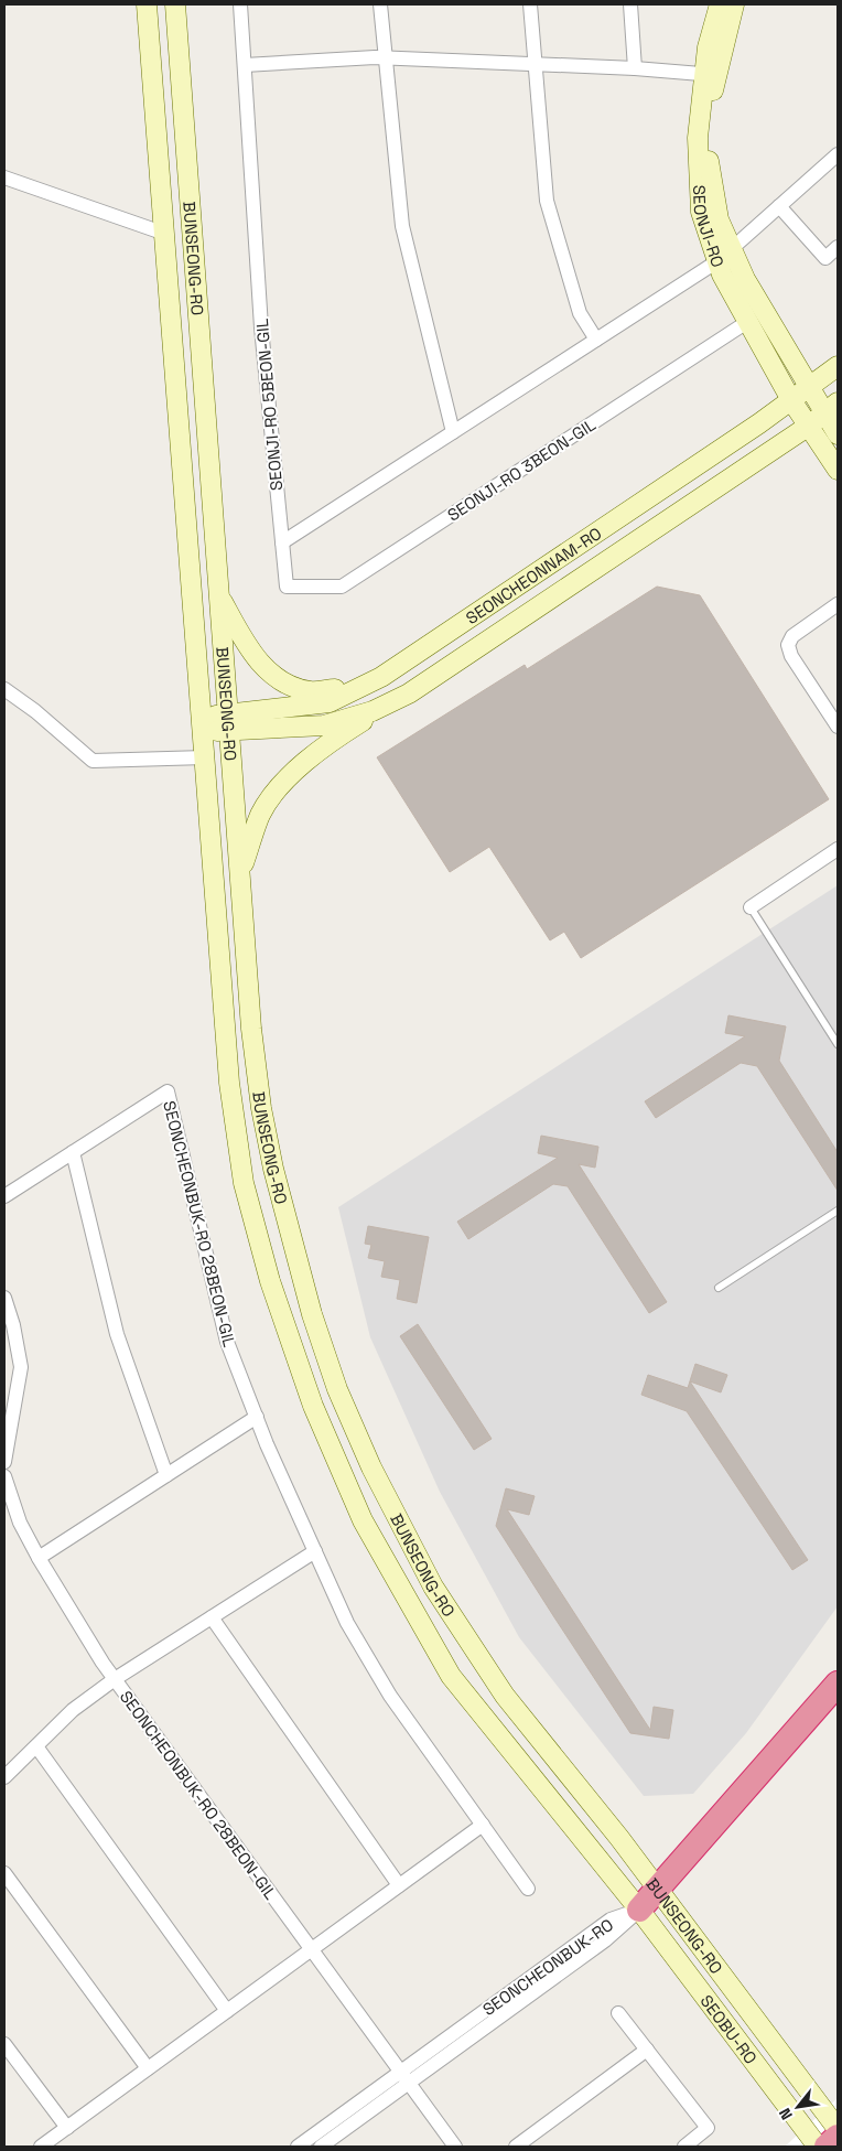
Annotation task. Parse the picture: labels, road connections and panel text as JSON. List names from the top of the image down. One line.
{"streets":{"main road":["SEONJI-RO","BUNSEONG-RO","SEONCHEONNAM-RO","SEOBU-RO"],"street":["SEONJI-RO 5BEON-GIL","SEONJI-RO 3BEON-GIL","SEONCHEONBUK-RO 28BEON-GIL","SEONCHEONBUK-RO"]},"crossings":[["SEONJI-RO","SEONJI-RO 3BEON-GIL"],["SEONJI-RO","SEONCHEONNAM-RO"],["BUNSEONG-RO","SEONCHEONNAM-RO"],["BUNSEONG-RO","SEONCHEONBUK-RO"],["BUNSEONG-RO","SEOBU-RO"],["SEONJI-RO 5BEON-GIL","SEONJI-RO 3BEON-GIL"],["SEONCHEONBUK-RO 28BEON-GIL","SEONCHEONBUK-RO"],["SEONCHEONBUK-RO","SEOBU-RO"]],"north":"bottom left"}
